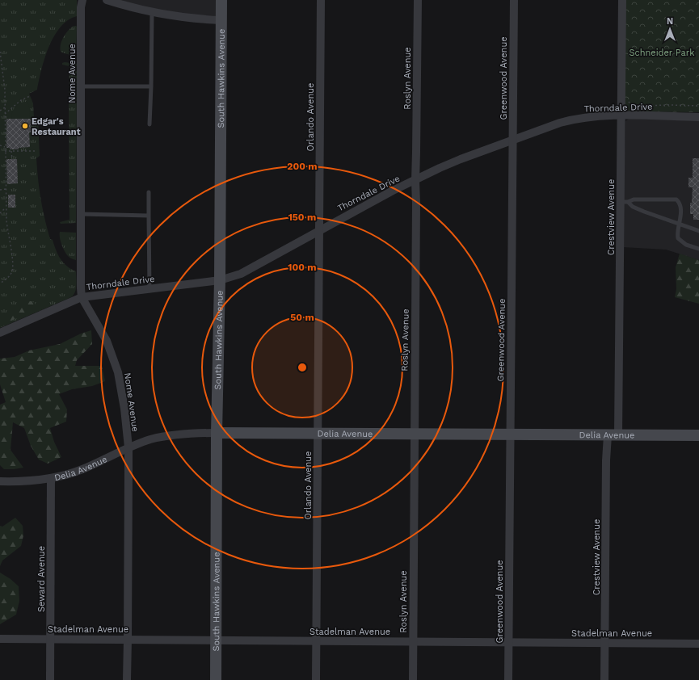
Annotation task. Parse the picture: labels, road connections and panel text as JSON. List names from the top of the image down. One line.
{"streets":{"main road":["South Hawkins Avenue","Delia Avenue"],"street":["Nome Avenue","Roslyn Avenue","Greenwood Avenue","Thorndale Drive","Orlando Avenue","Crestview Avenue","Seward Avenue","Stadelman Avenue"]},"crossings":[["Nome Avenue","Thorndale Drive"],["Nome Avenue","Delia Avenue"],["Nome Avenue","Stadelman Avenue"],["South Hawkins Avenue","Thorndale Drive"],["South Hawkins Avenue","Delia Avenue"],["South Hawkins Avenue","Stadelman Avenue"],["Roslyn Avenue","Thorndale Drive"],["Roslyn Avenue","Delia Avenue"],["Roslyn Avenue","Stadelman Avenue"],["Greenwood Avenue","Thorndale Drive"],["Greenwood Avenue","Delia Avenue"],["Greenwood Avenue","Stadelman Avenue"],["Thorndale Drive","Orlando Avenue"],["Thorndale Drive","Crestview Avenue"],["Orlando Avenue","Delia Avenue"],["Orlando Avenue","Stadelman Avenue"],["Crestview Avenue","Delia Avenue"],["Crestview Avenue","Stadelman Avenue"],["Delia Avenue","Seward Avenue"],["Seward Avenue","Stadelman Avenue"]],"parks":["Schneider Park"],"places":["Edgar's Restaurant"],"north":"top","rings":["200 m","150 m","100 m","50 m"]}
